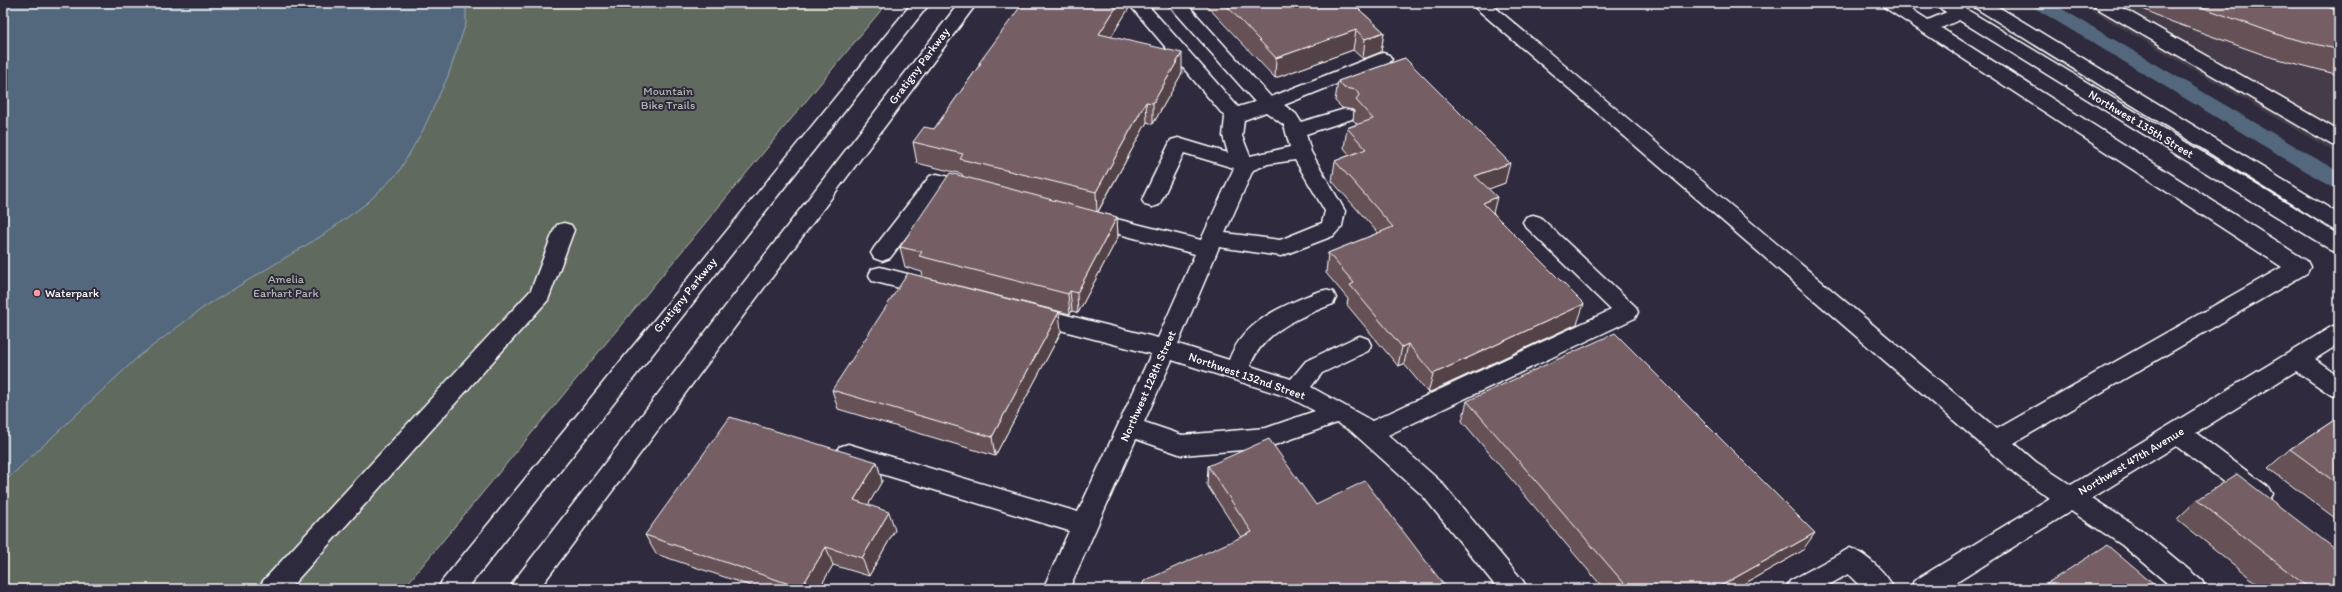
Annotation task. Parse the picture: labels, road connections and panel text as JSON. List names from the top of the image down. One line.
{"streets":{"main road":["Gratigny Parkway","Northwest 135th Street","Northwest 132nd Street","Northwest 128th Street","Northwest 47th Avenue"]},"crossings":[["Northwest 132nd Street","Northwest 128th Street"]],"parks":["Mountain Bike Trails","Amelia Earhart Park"],"places":["Waterpark"]}
